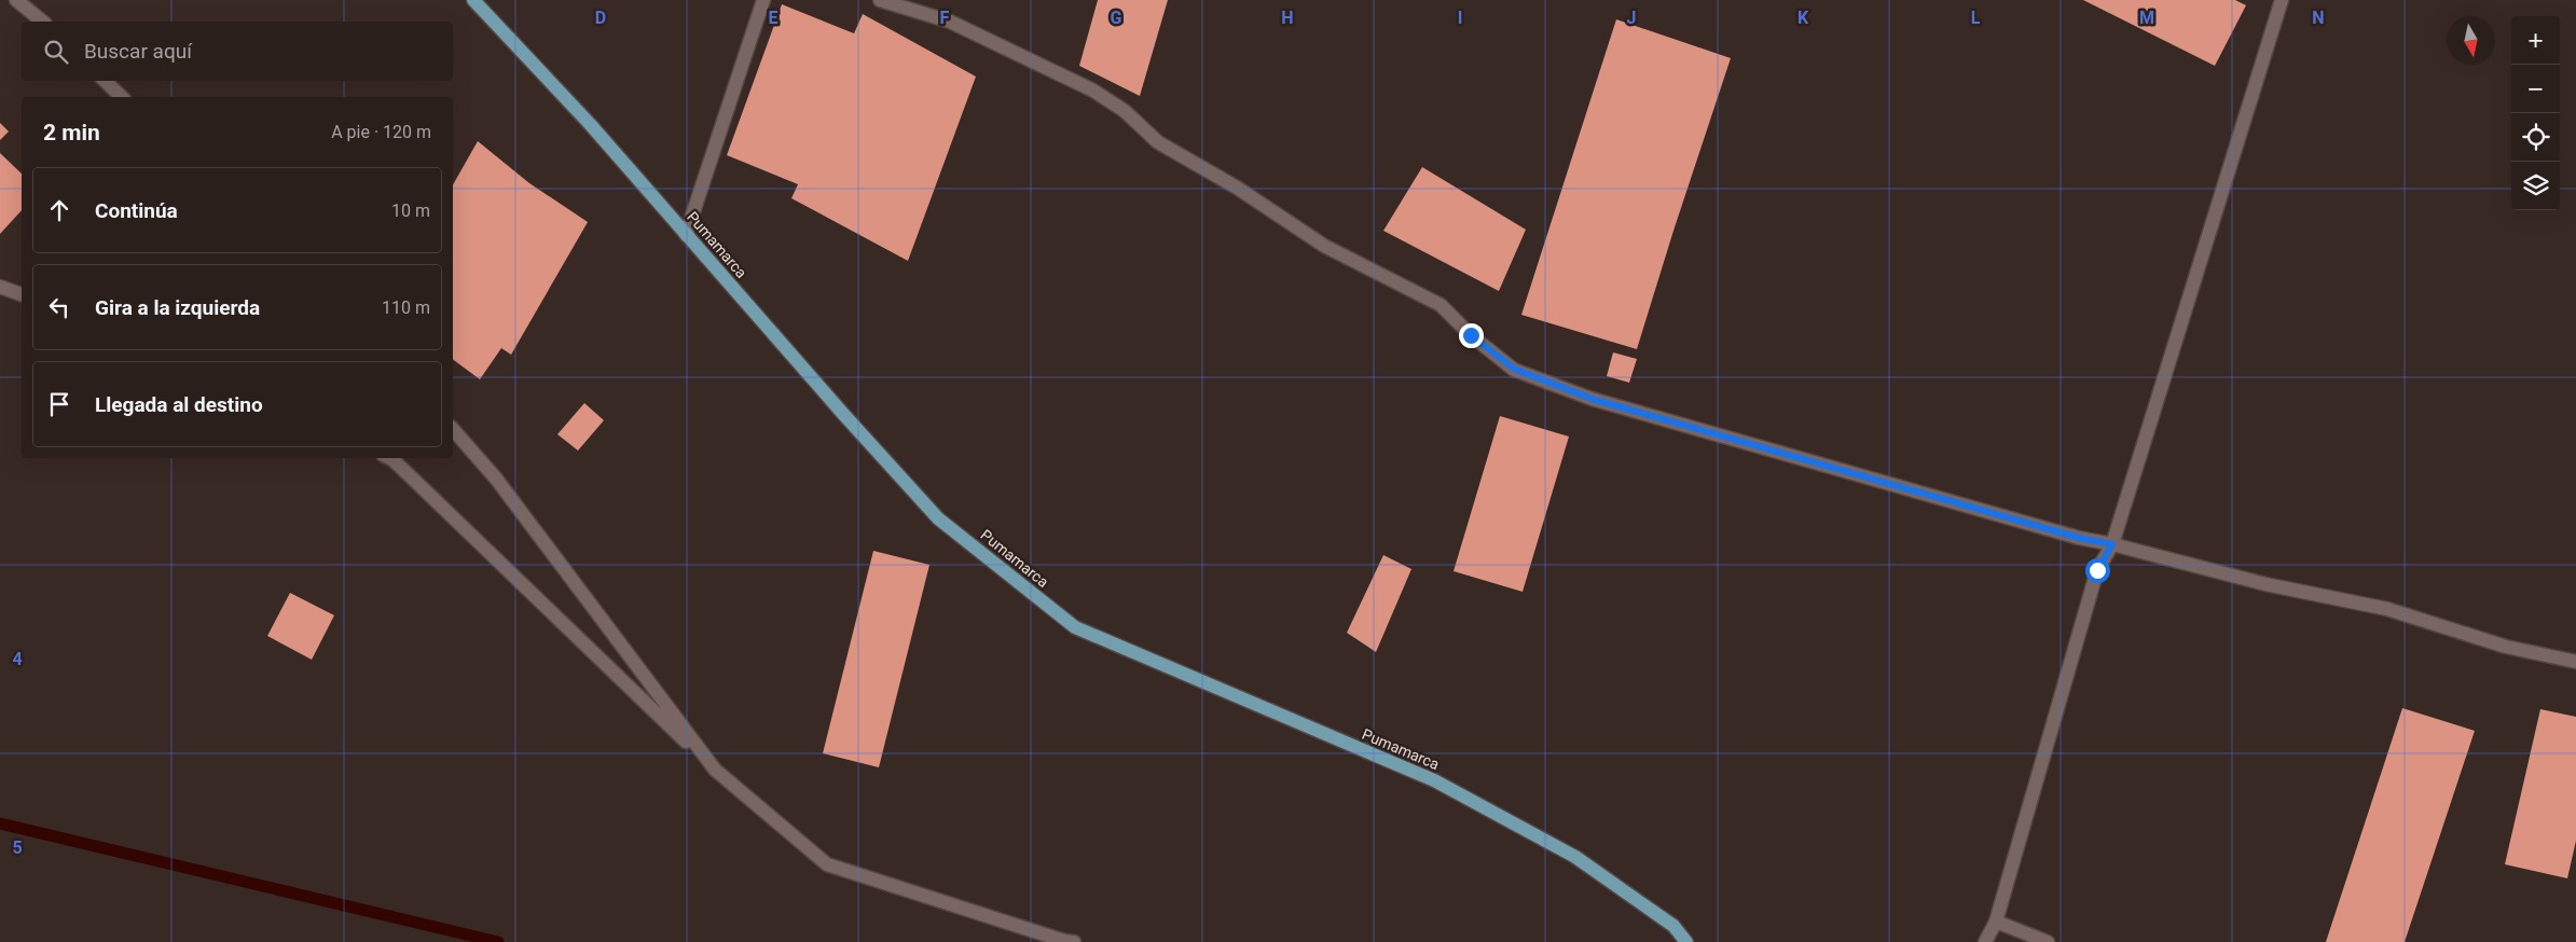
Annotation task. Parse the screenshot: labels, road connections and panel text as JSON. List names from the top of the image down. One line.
{"streets":{"main road":["Pumamarca"]},"north":"bottom","page":{"map_buttons":["+","−"],"search":"Buscar aquí","heading":["2 min","A pie · 120 m"],"list":[["Continúa","10 m"],["Gira a la izquierda","110 m"],"Llegada al destino"]},"grid":{"columns":["D","E","F","G","H","I","J","K","L","M","N"],"rows":["4","5"]}}
